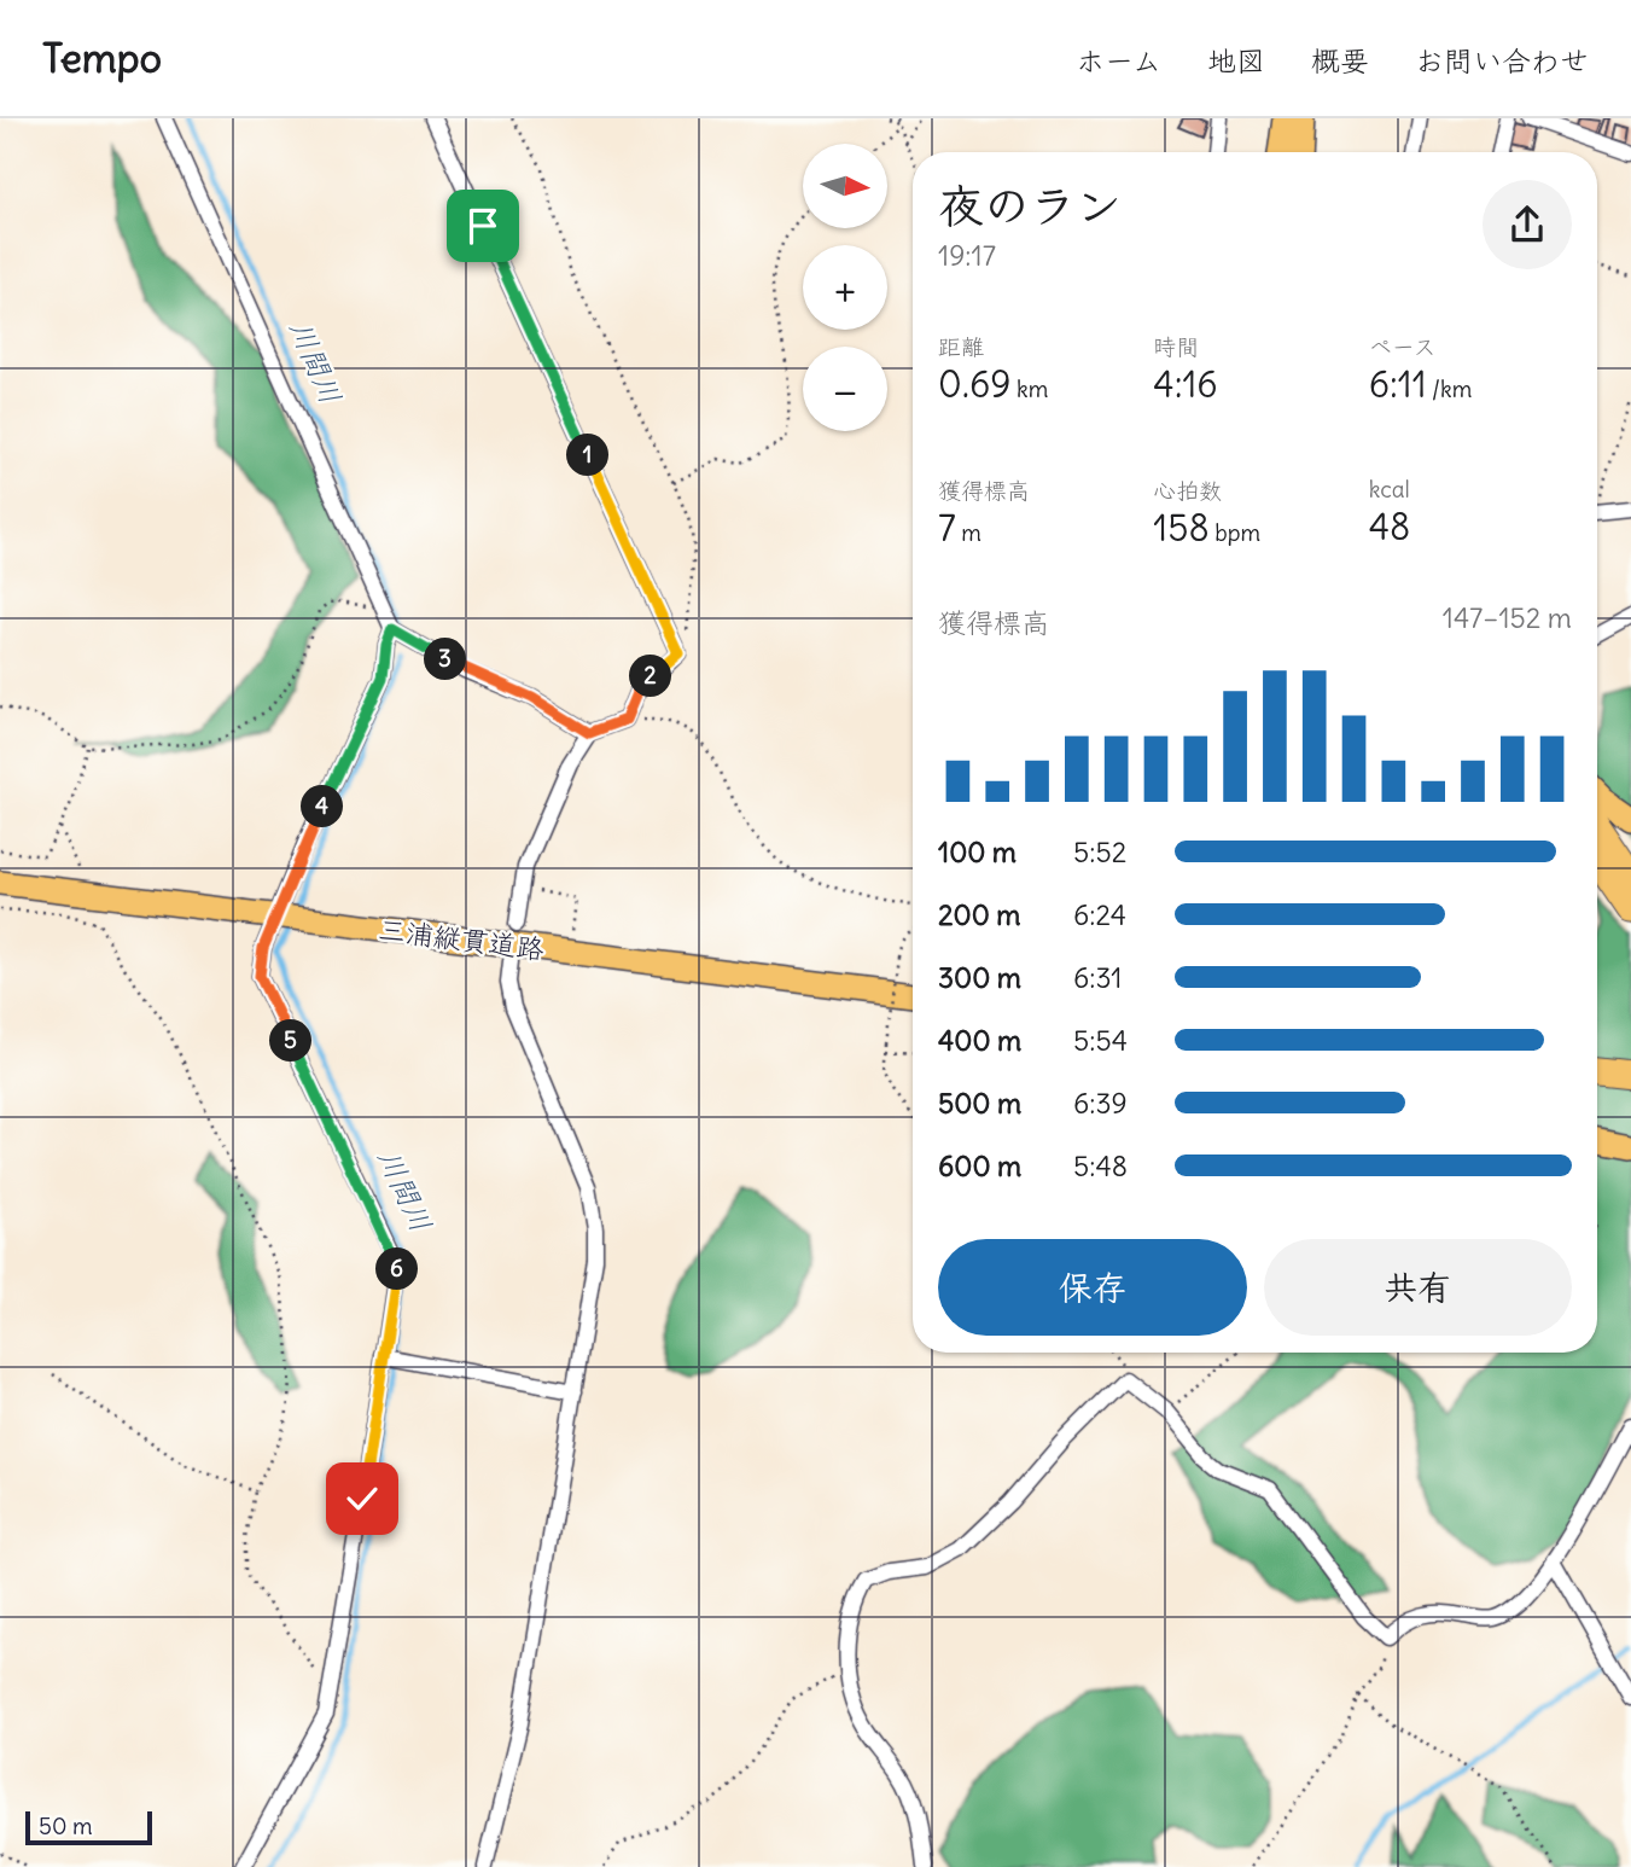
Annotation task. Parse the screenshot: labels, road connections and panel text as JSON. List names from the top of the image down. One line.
{"streets":{"main road":["三浦縦貫道路"]},"water":["川間川"],"scale_bar":"50 m","north":"right","page":{"header":"Tempo","nav":["ホーム","地図","概要","お問い合わせ"],"map_buttons":["+","−"],"heading":["夜のラン","19:17"],"stats":[["距離","0.69 km"],["時間","4:16"],["ペース","6:11 /km"],["獲得標高","7 m"],["心拍数","158 bpm"],["kcal","48"]],"pins":["1","3","2","4","5","6"],"chart":["獲得標高","147–152 m"],"list":[{"name":"100 m","note":"5:52"},{"name":"200 m","note":"6:24"},{"name":"300 m","note":"6:31"},{"name":"400 m","note":"5:54"},{"name":"500 m","note":"6:39"},{"name":"600 m","note":"5:48"}],"buttons":["保存","共有"],"scale":"50 m"}}
